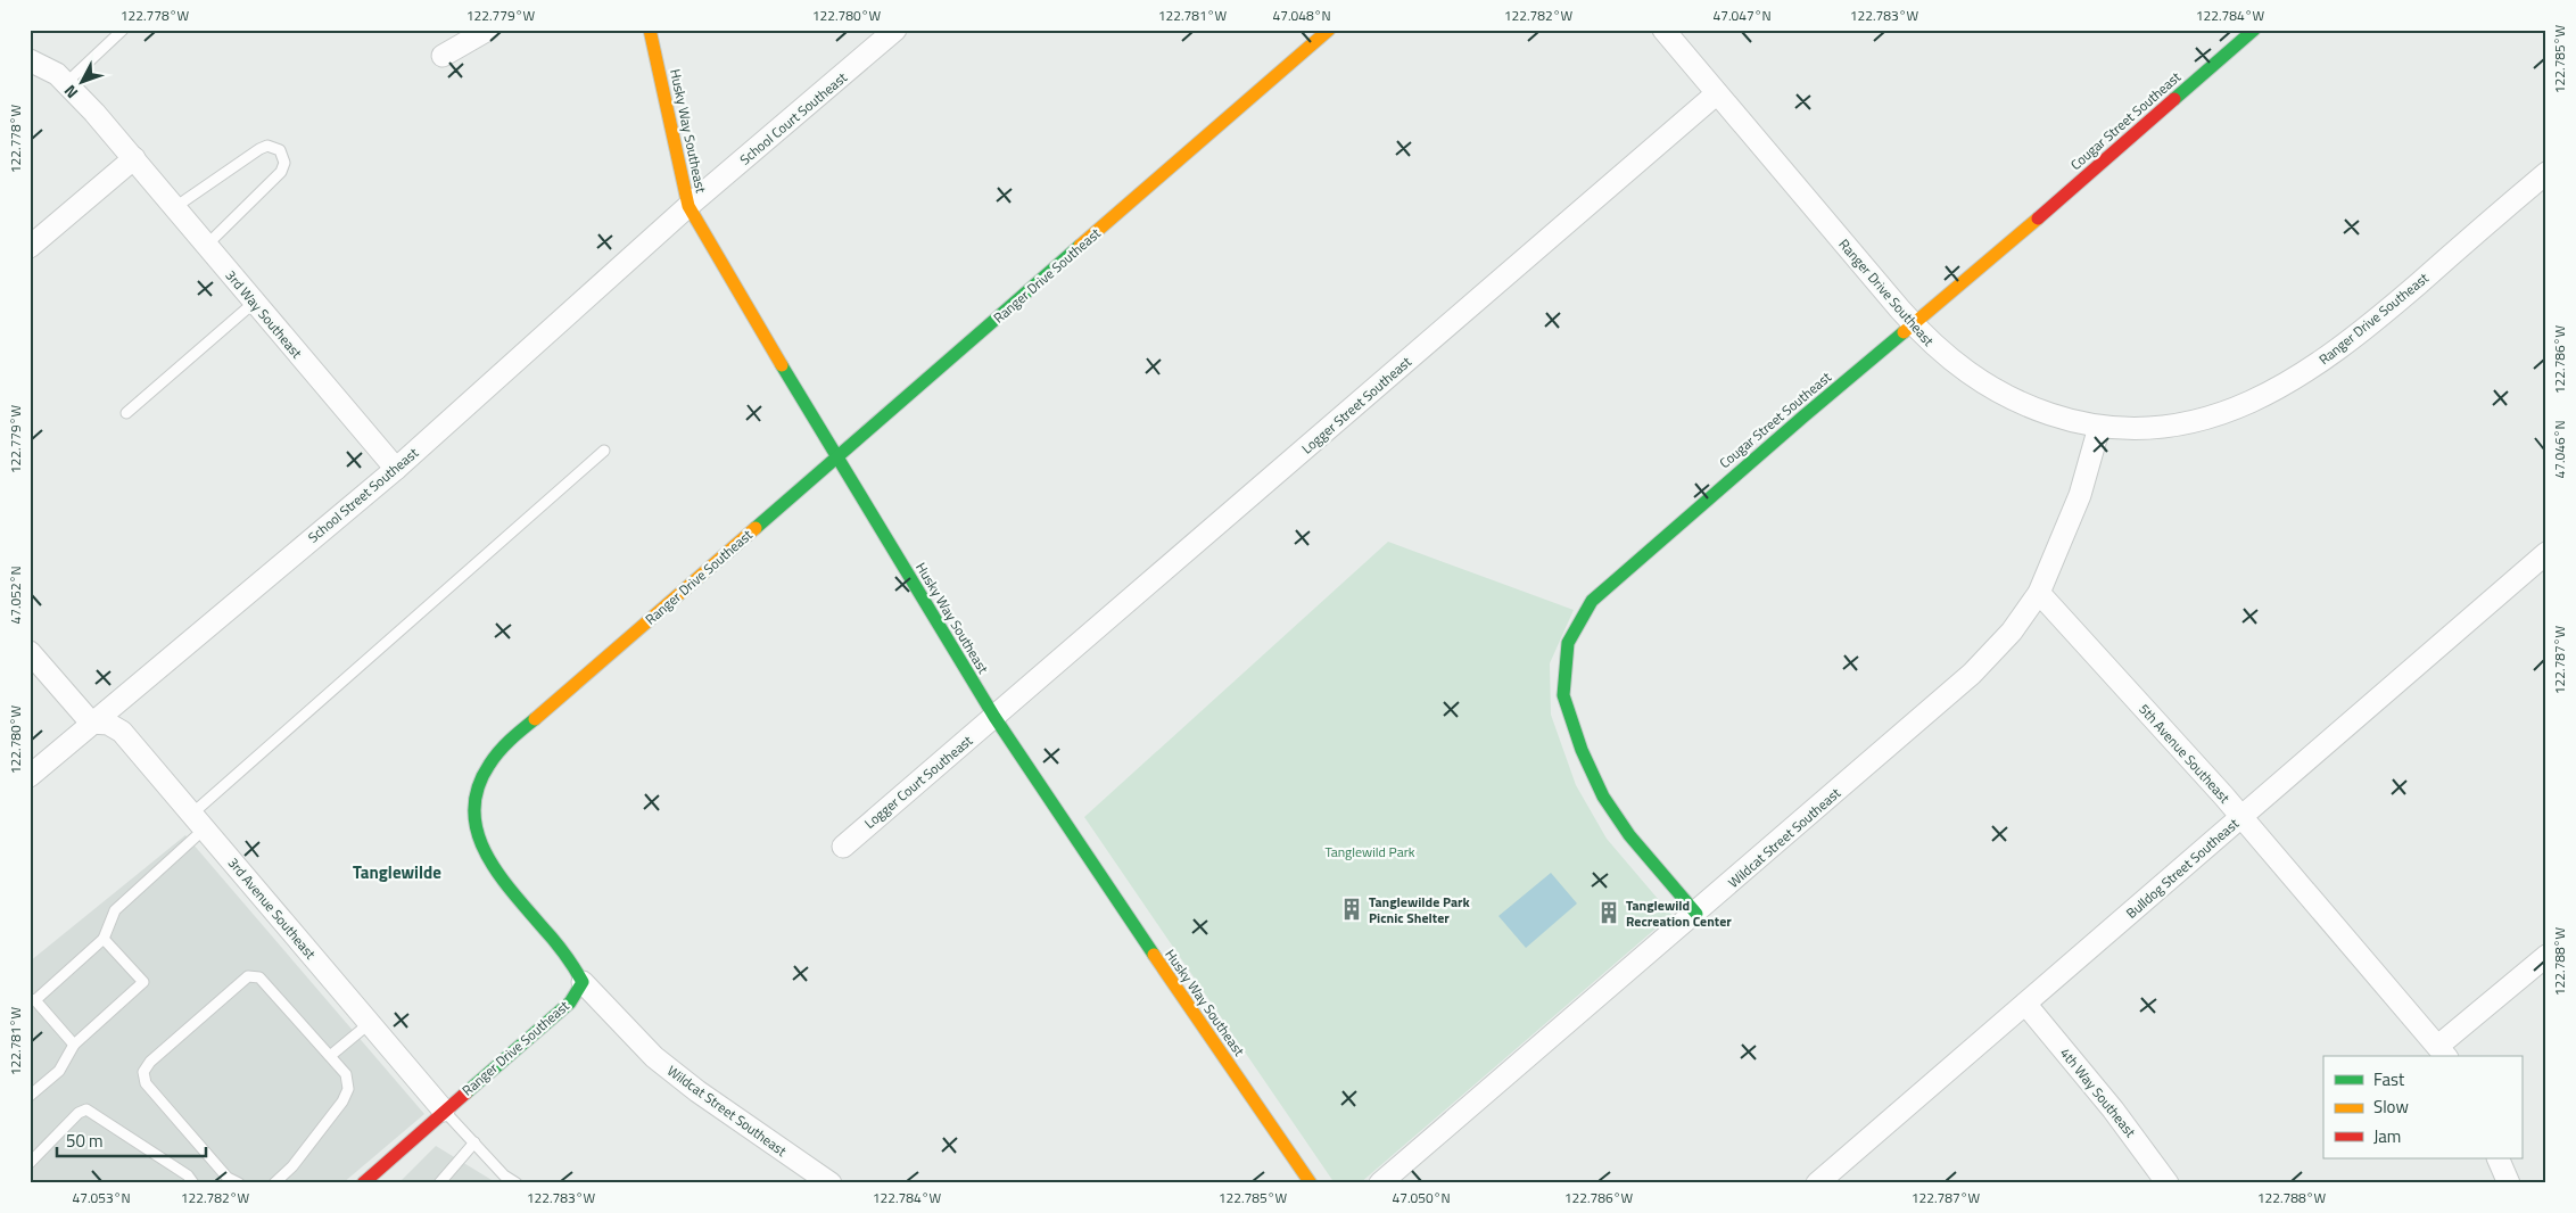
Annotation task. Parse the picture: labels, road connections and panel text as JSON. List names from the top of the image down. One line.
{"streets":{"street":["School Court Southeast","Cougar Street Southeast","Husky Way Southeast","Ranger Drive Southeast","3rd Way Southeast","Logger Street Southeast","School Street Southeast","5th Avenue Southeast","Logger Court Southeast","Wildcat Street Southeast","Bulldog Street Southeast","3rd Avenue Southeast","4th Way Southeast"]},"crossings":[["School Court Southeast","Husky Way Southeast"],["School Court Southeast","School Street Southeast"],["Cougar Street Southeast","Ranger Drive Southeast"],["Cougar Street Southeast","Wildcat Street Southeast"],["Husky Way Southeast","Ranger Drive Southeast"],["Husky Way Southeast","Logger Street Southeast"],["Husky Way Southeast","School Street Southeast"],["Husky Way Southeast","Logger Court Southeast"],["Ranger Drive Southeast","Logger Street Southeast"],["Ranger Drive Southeast","Wildcat Street Southeast"],["Ranger Drive Southeast","3rd Avenue Southeast"],["3rd Way Southeast","School Street Southeast"],["Logger Street Southeast","Logger Court Southeast"],["School Street Southeast","3rd Avenue Southeast"],["5th Avenue Southeast","Wildcat Street Southeast"],["5th Avenue Southeast","Bulldog Street Southeast"],["Bulldog Street Southeast","4th Way Southeast"]],"districts":["Tanglewilde"],"parks":["Tanglewild Park"],"places":{"building":["Tanglewilde Park Picnic Shelter","Tanglewild Recreation Center"]},"legend":["Fast","Slow","Jam"],"scale_bar":"50 m","north":"bottom left","coordinates":["122.778°W","122.779°W","122.780°W","122.781°W","47.048°N","122.782°W","47.047°N","122.783°W","122.784°W","122.785°W","122.786°W","47.046°N","47.052°N","122.787°W","122.788°W","47.053°N","47.050°N"]}
